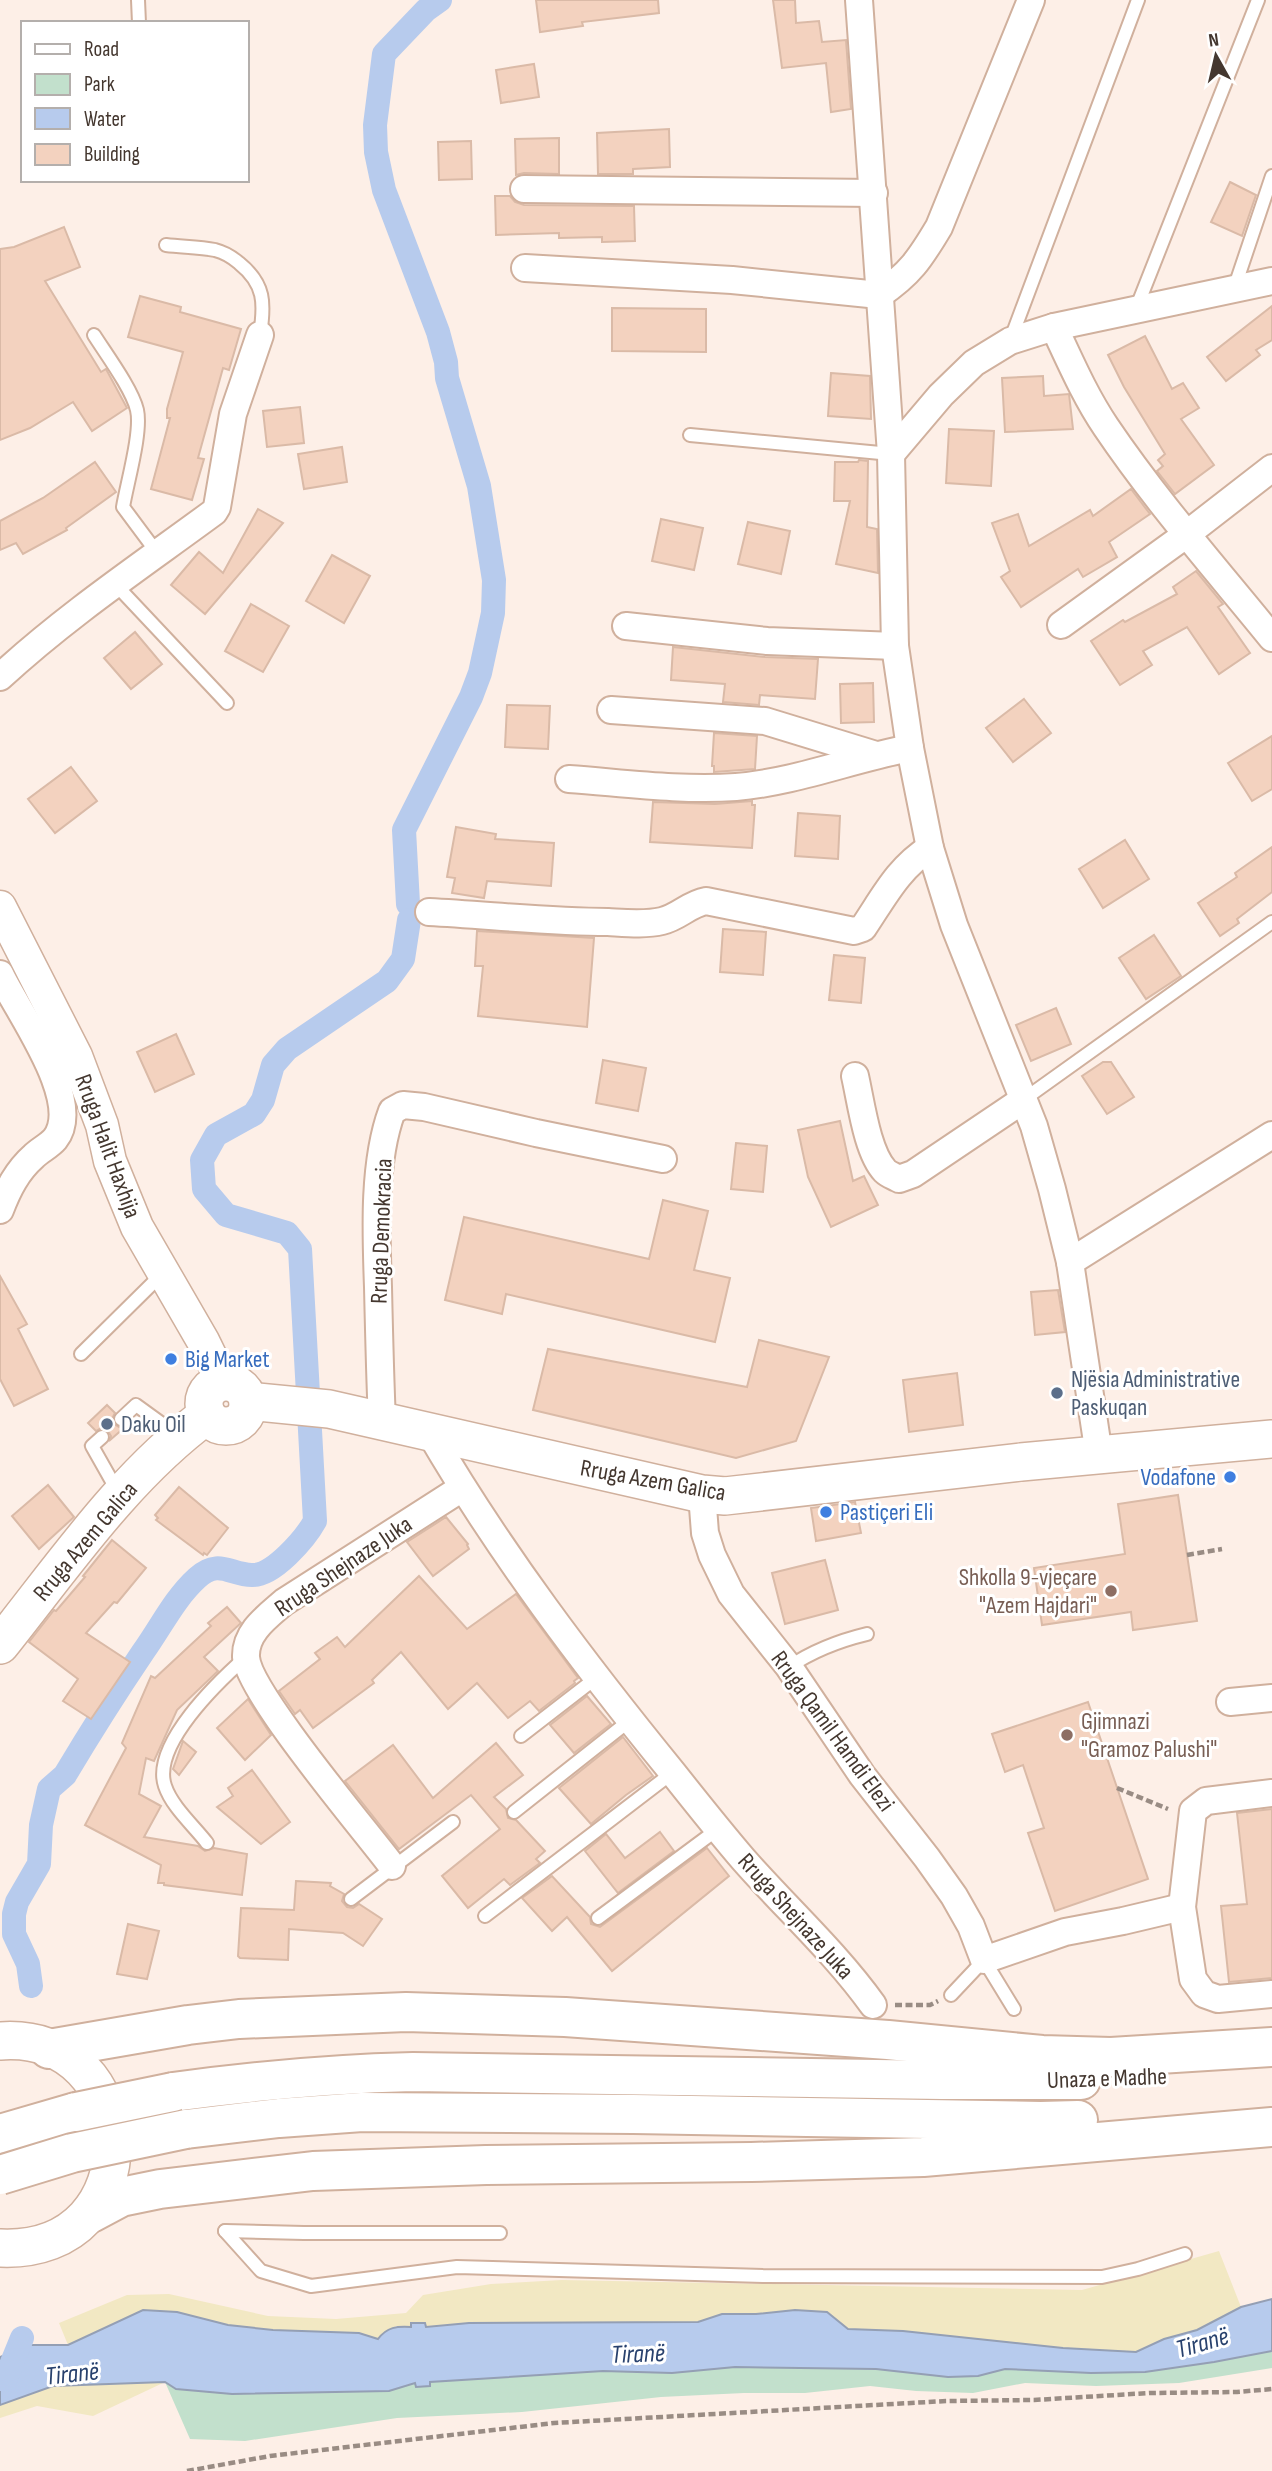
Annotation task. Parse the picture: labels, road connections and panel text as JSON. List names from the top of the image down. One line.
{"streets":{"highway":["Unaza e Madhe"],"main road":["Rruga Azem Galica"],"street":["Rruga Halit Haxhija","Rruga Demokracia","Rruga Shejnaze Juka","Rruga Qamil Hamdi Elezi"]},"crossings":[["Rruga Halit Haxhija","Rruga Azem Galica"],["Rruga Demokracia","Rruga Azem Galica"],["Rruga Azem Galica","Rruga Shejnaze Juka"],["Rruga Azem Galica","Rruga Qamil Hamdi Elezi"]],"water":["Tiranë"],"places":["Big Market","Njësia Administrative Paskuqan","Daku Oil","Vodafone","Pastiçeri Eli","Shkolla 9-vjeçare \"Azem Hajdari\"","Gjimnazi \"Gramoz Palushi\""],"legend":["Road","Park","Water","Building"],"north":"top"}
